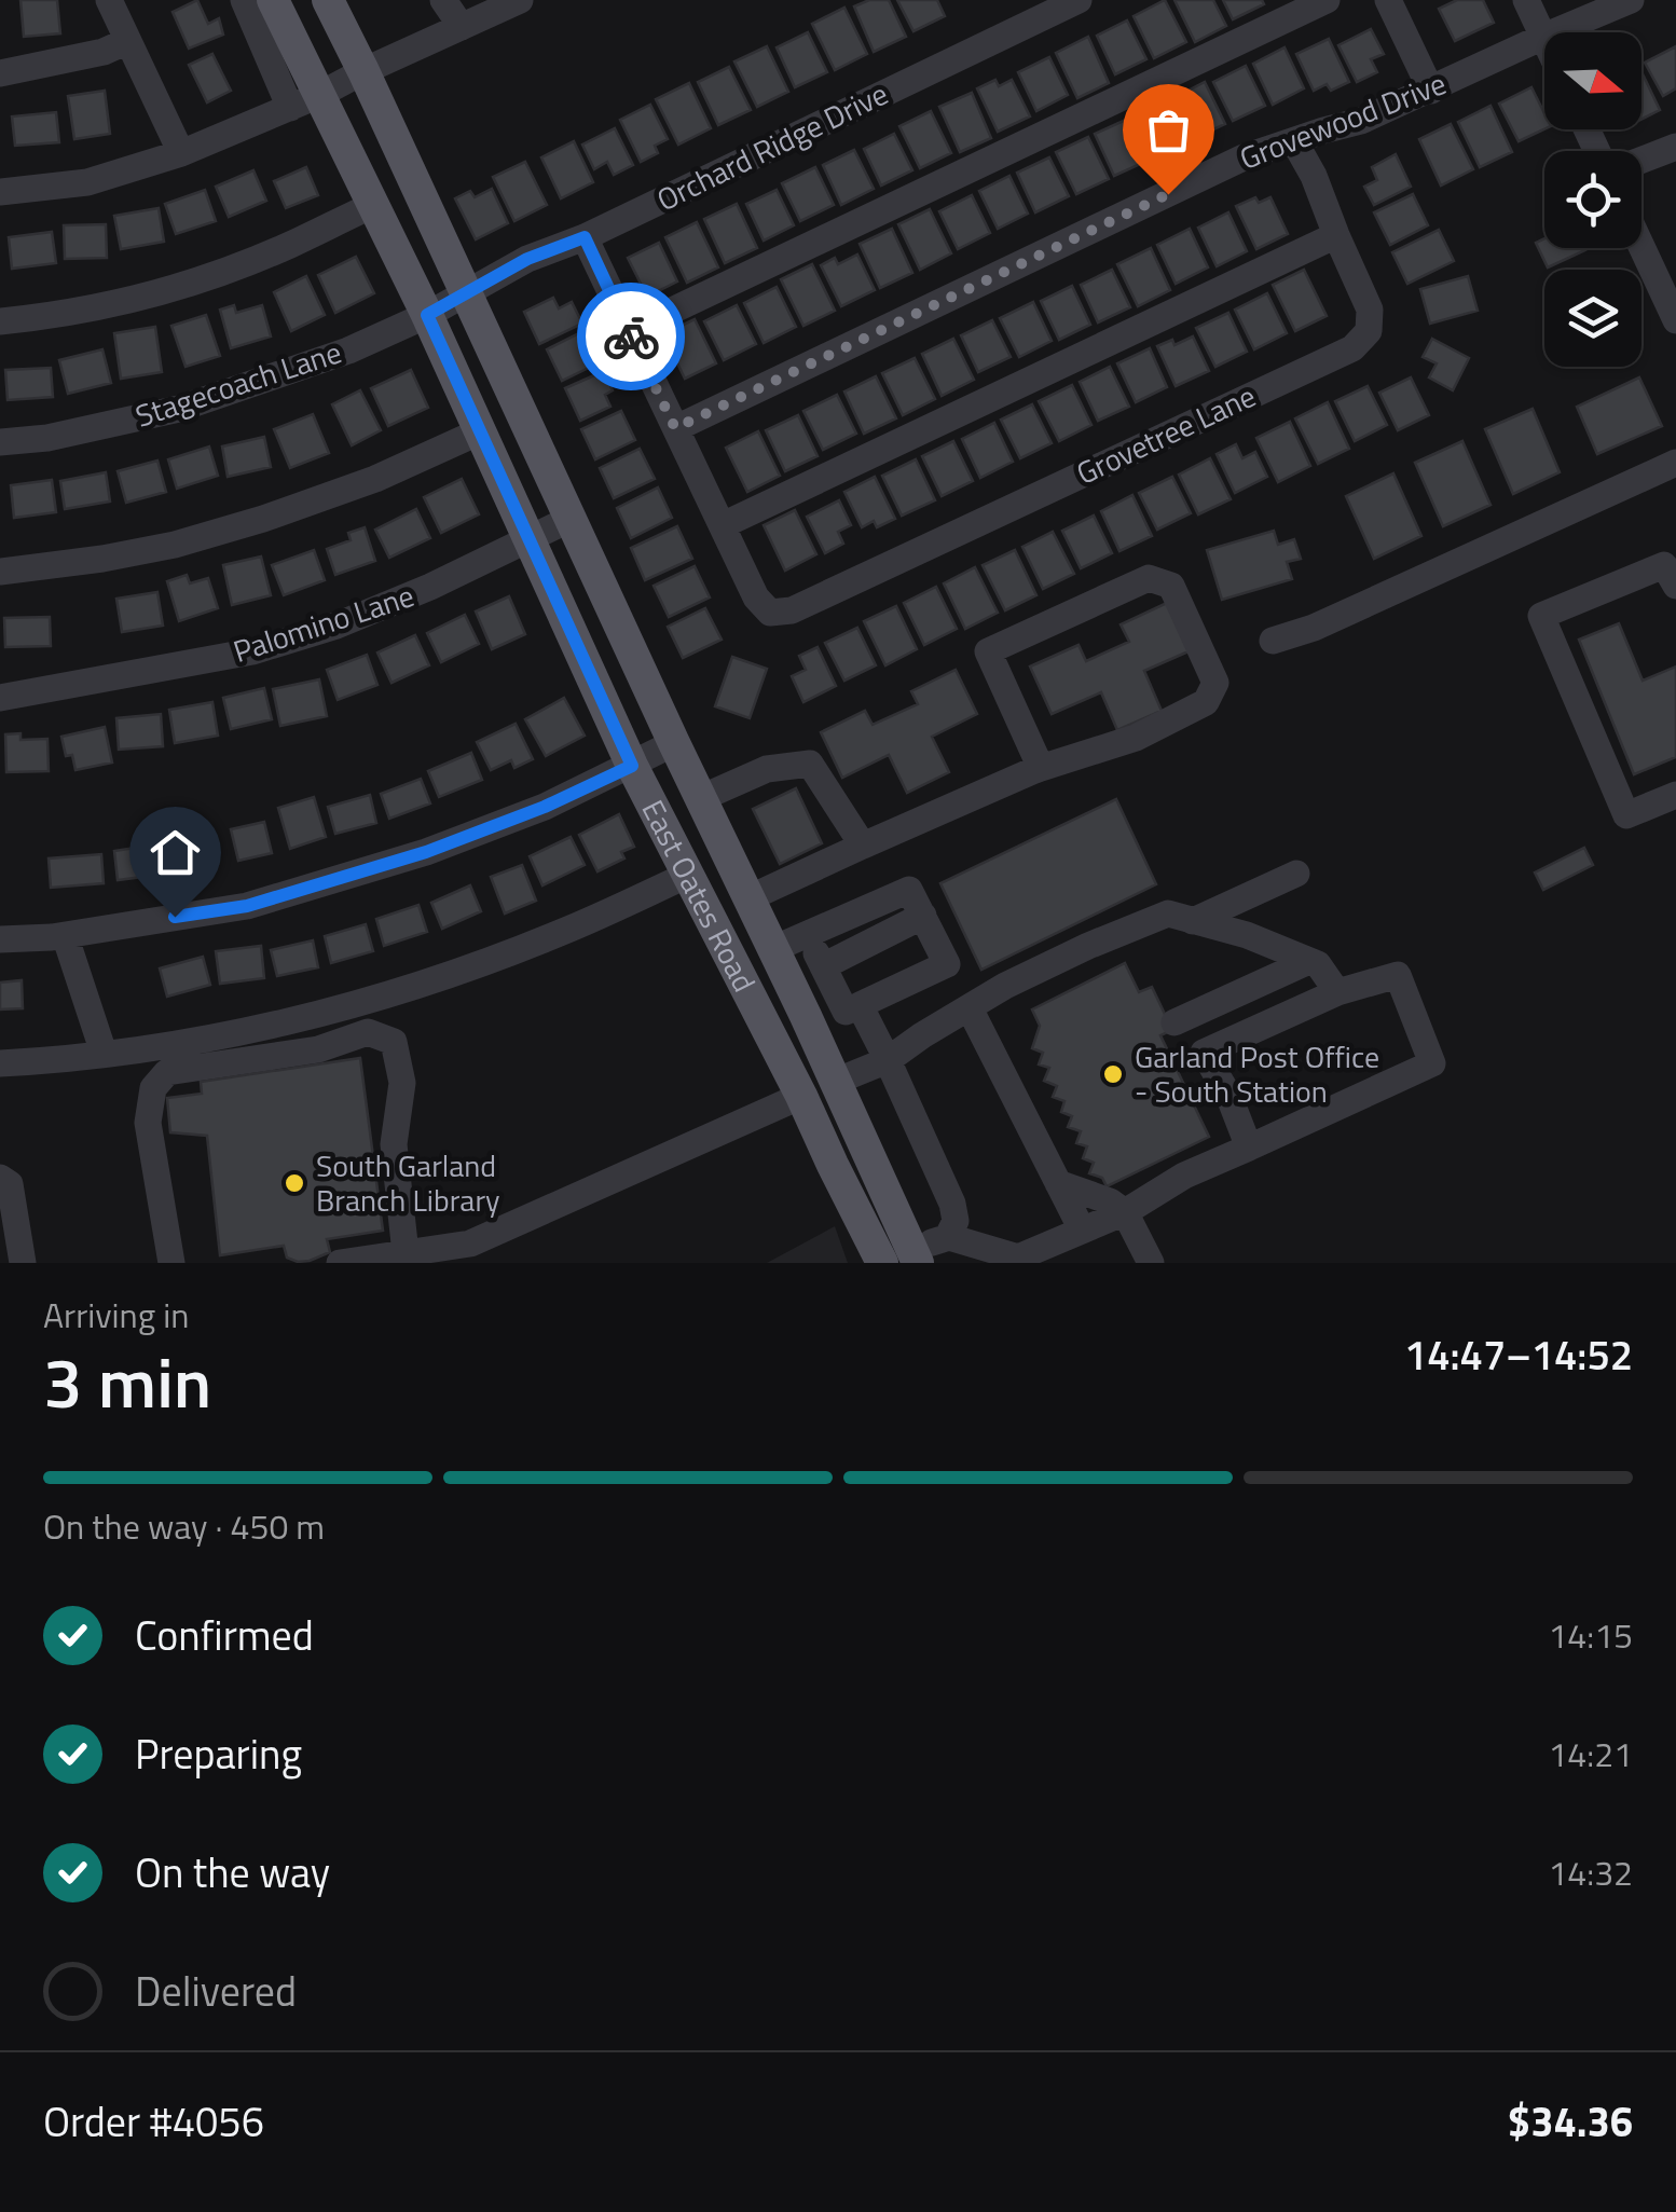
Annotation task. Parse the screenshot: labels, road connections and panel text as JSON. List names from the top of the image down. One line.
{"streets":{"main road":["East Oates Road"],"street":["Grovewood Drive","Orchard Ridge Drive","Stagecoach Lane","Grovetree Lane","Palomino Lane"]},"crossings":[["Grovewood Drive","Grovetree Lane"],["Orchard Ridge Drive","Stagecoach Lane"],["Orchard Ridge Drive","East Oates Road"],["Stagecoach Lane","East Oates Road"],["Palomino Lane","East Oates Road"]],"places":["Garland Post Office - South Station","South Garland Branch Library"],"north":"right","page":{"heading":["3 min","Arriving in","14:47–14:52"],"panel":["Order #4056","$34.36"],"bar":"On the way · 450 m","list":[["Confirmed","14:15"],["Preparing","14:21"],["On the way","14:32"],"Delivered"]}}
